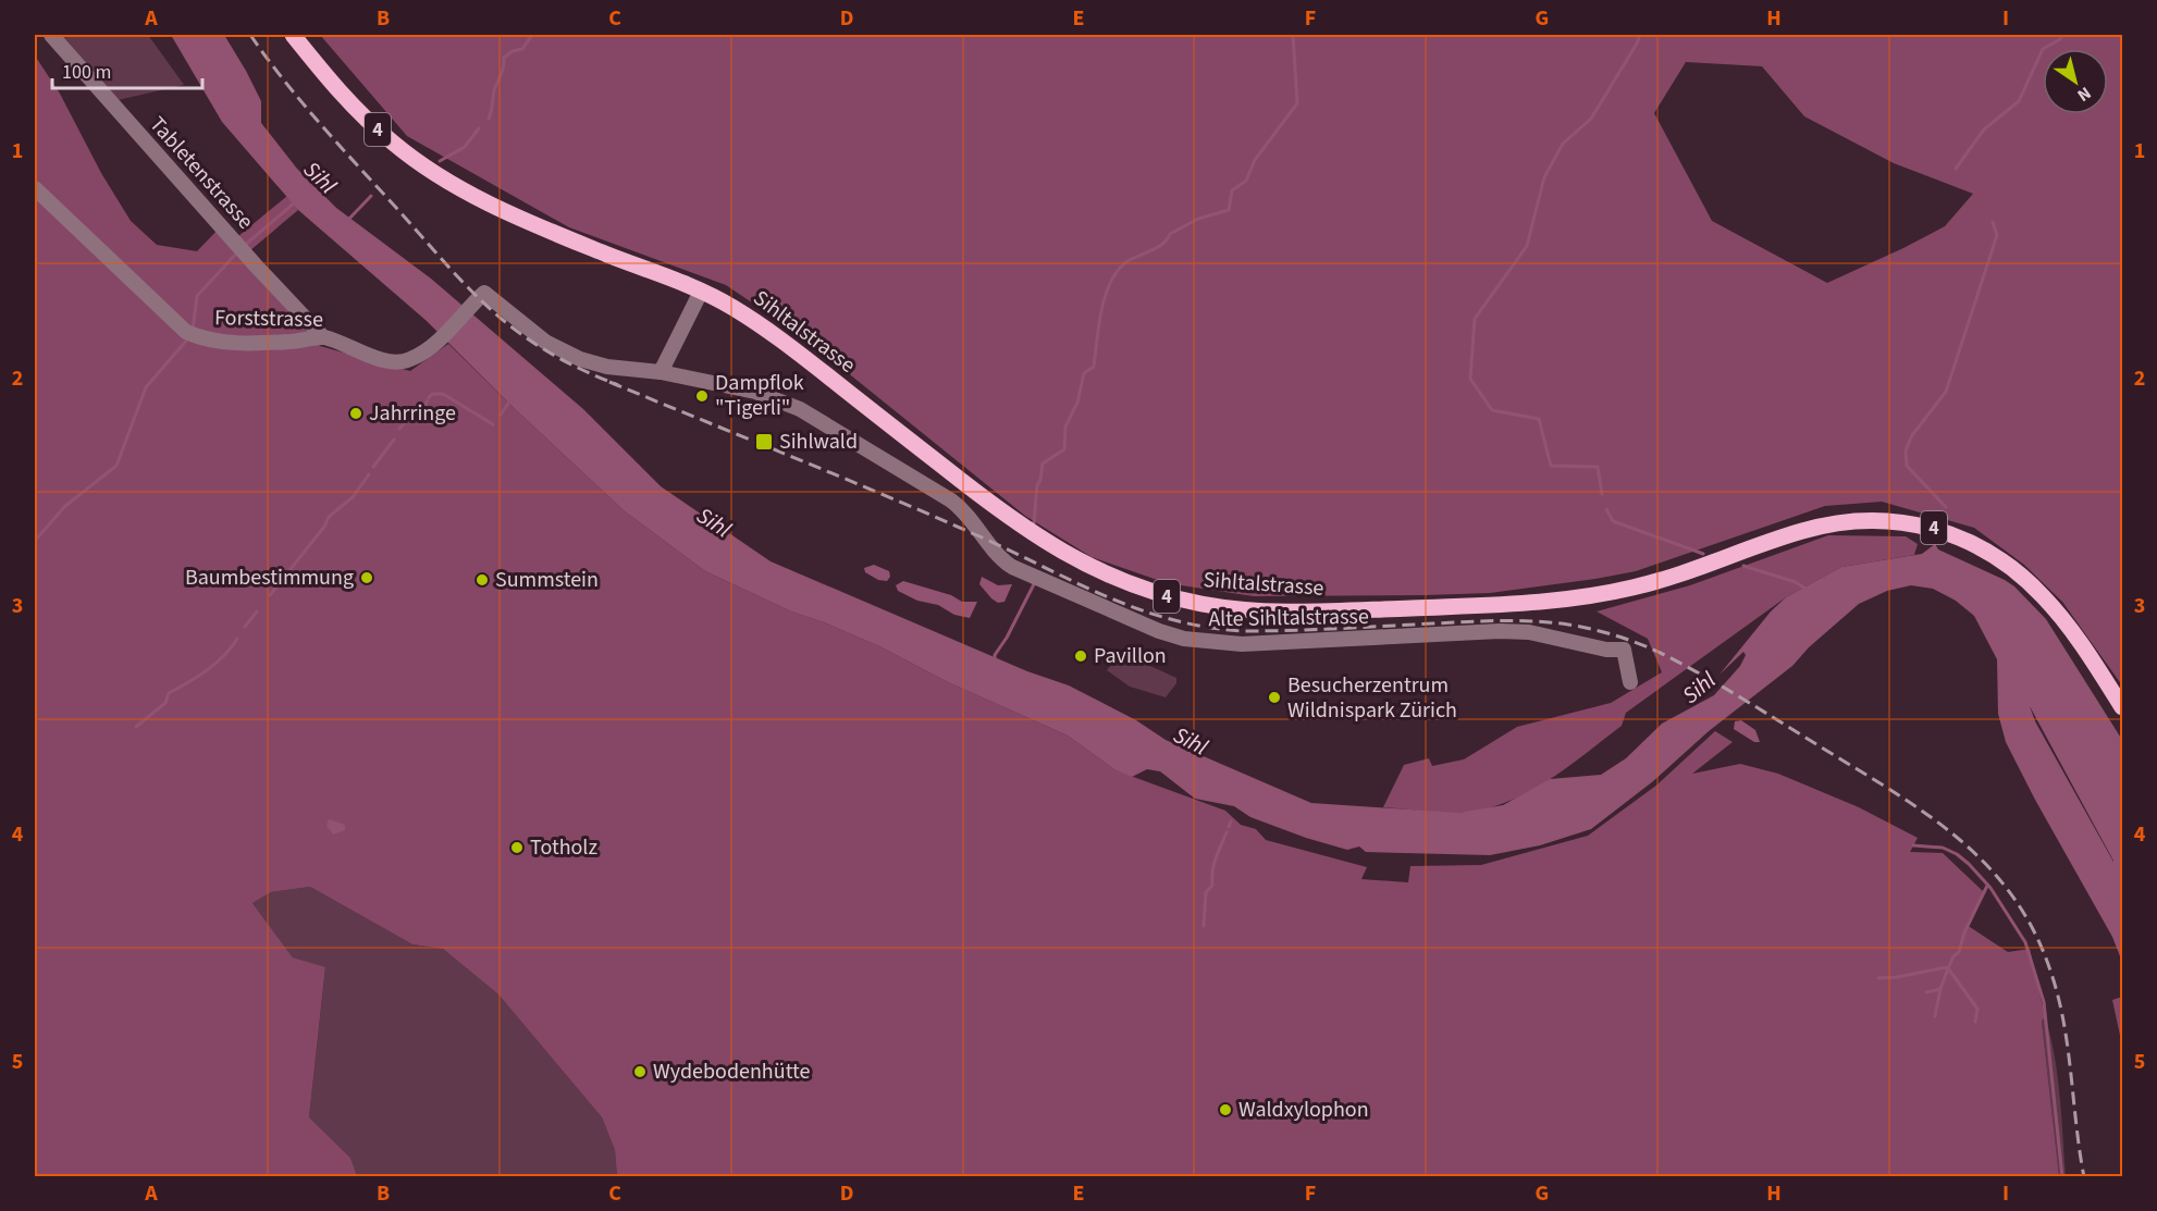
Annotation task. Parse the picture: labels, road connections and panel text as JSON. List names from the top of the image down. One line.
{"streets":{"main road":["4","Sihltalstrasse"],"street":["Tabletenstrasse","Forststrasse","Alte Sihltalstrasse"]},"crossings":[["Tabletenstrasse","Forststrasse"],["Forststrasse","Alte Sihltalstrasse"]],"water":["Sihl"],"places":{"other":["Dampflok \"Tigerli\"","Jahrringe","Baumbestimmung","Summstein","Pavillon","Besucherzentrum Wildnispark Zürich","Totholz","Wydebodenhütte","Waldxylophon"],"transit":["Sihlwald"]},"scale_bar":"100 m","north":"bottom right","grid":{"columns":["A","B","C","D","E","F","G","H","I"],"rows":["1","2","3","4","5"]}}
